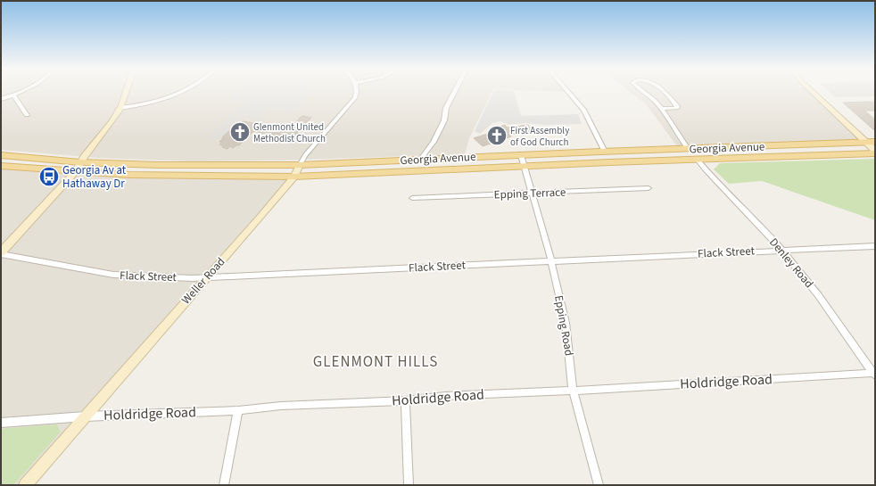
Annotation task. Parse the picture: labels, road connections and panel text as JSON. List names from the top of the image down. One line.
{"streets":{"main road":["Georgia Avenue"],"street":["Epping Terrace","Flack Street","Denley Road","Weller Road","Epping Road","Holdridge Road"]},"crossings":[["Georgia Avenue","Denley Road"],["Georgia Avenue","Weller Road"],["Georgia Avenue","Epping Road"],["Epping Terrace","Epping Road"],["Flack Street","Denley Road"],["Flack Street","Weller Road"],["Flack Street","Epping Road"],["Denley Road","Holdridge Road"],["Weller Road","Holdridge Road"],["Epping Road","Holdridge Road"]],"districts":["GLENMONT HILLS"],"places":{"church":["Glenmont United Methodist Church","First Assembly of God Church"],"bus stop":["Georgia Av at Hathaway Dr"]}}
